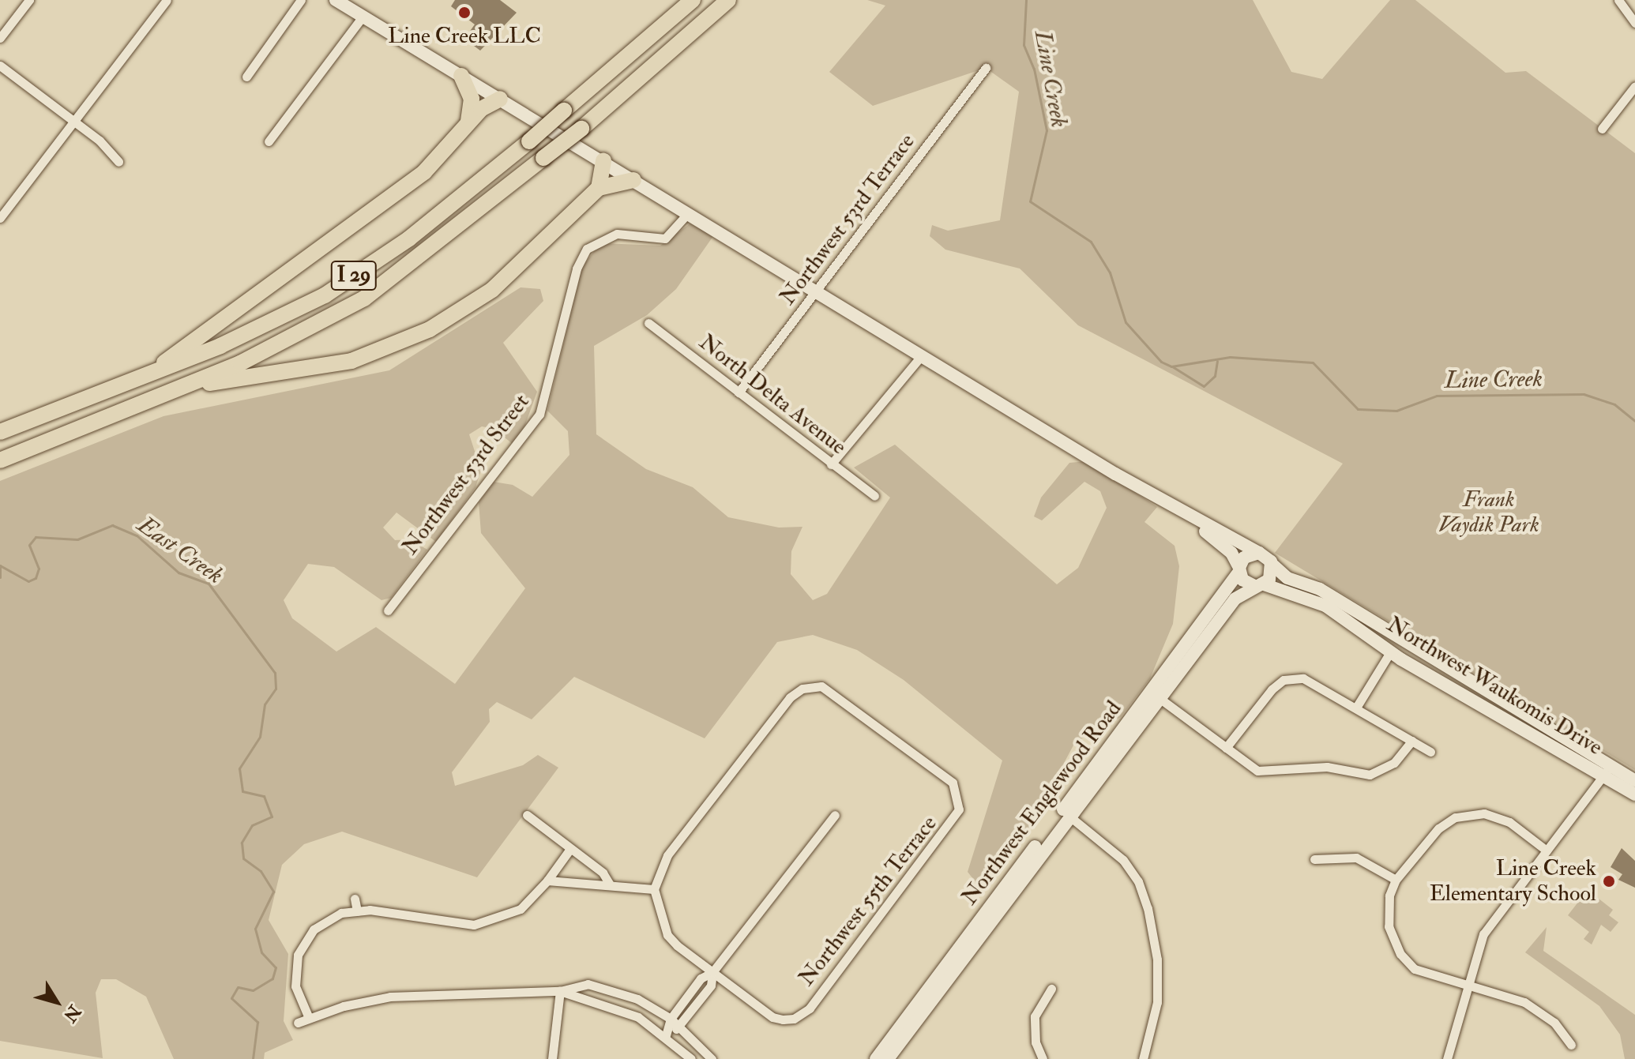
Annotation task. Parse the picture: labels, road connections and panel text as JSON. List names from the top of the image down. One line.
{"streets":{"highway":["I 29"],"main road":["Northwest Waukomis Drive","Northwest Englewood Road"],"street":["Northwest 53rd Terrace","North Delta Avenue","Northwest 53rd Street","Northwest 55th Terrace"]},"crossings":[["Northwest 53rd Terrace","North Delta Avenue"],["Northwest Waukomis Drive","Northwest Englewood Road"]],"water":["Line Creek","East Creek"],"parks":["Frank Vaydik Park"],"places":["Line Creek LLC","Line Creek Elementary School"],"north":"bottom right"}
